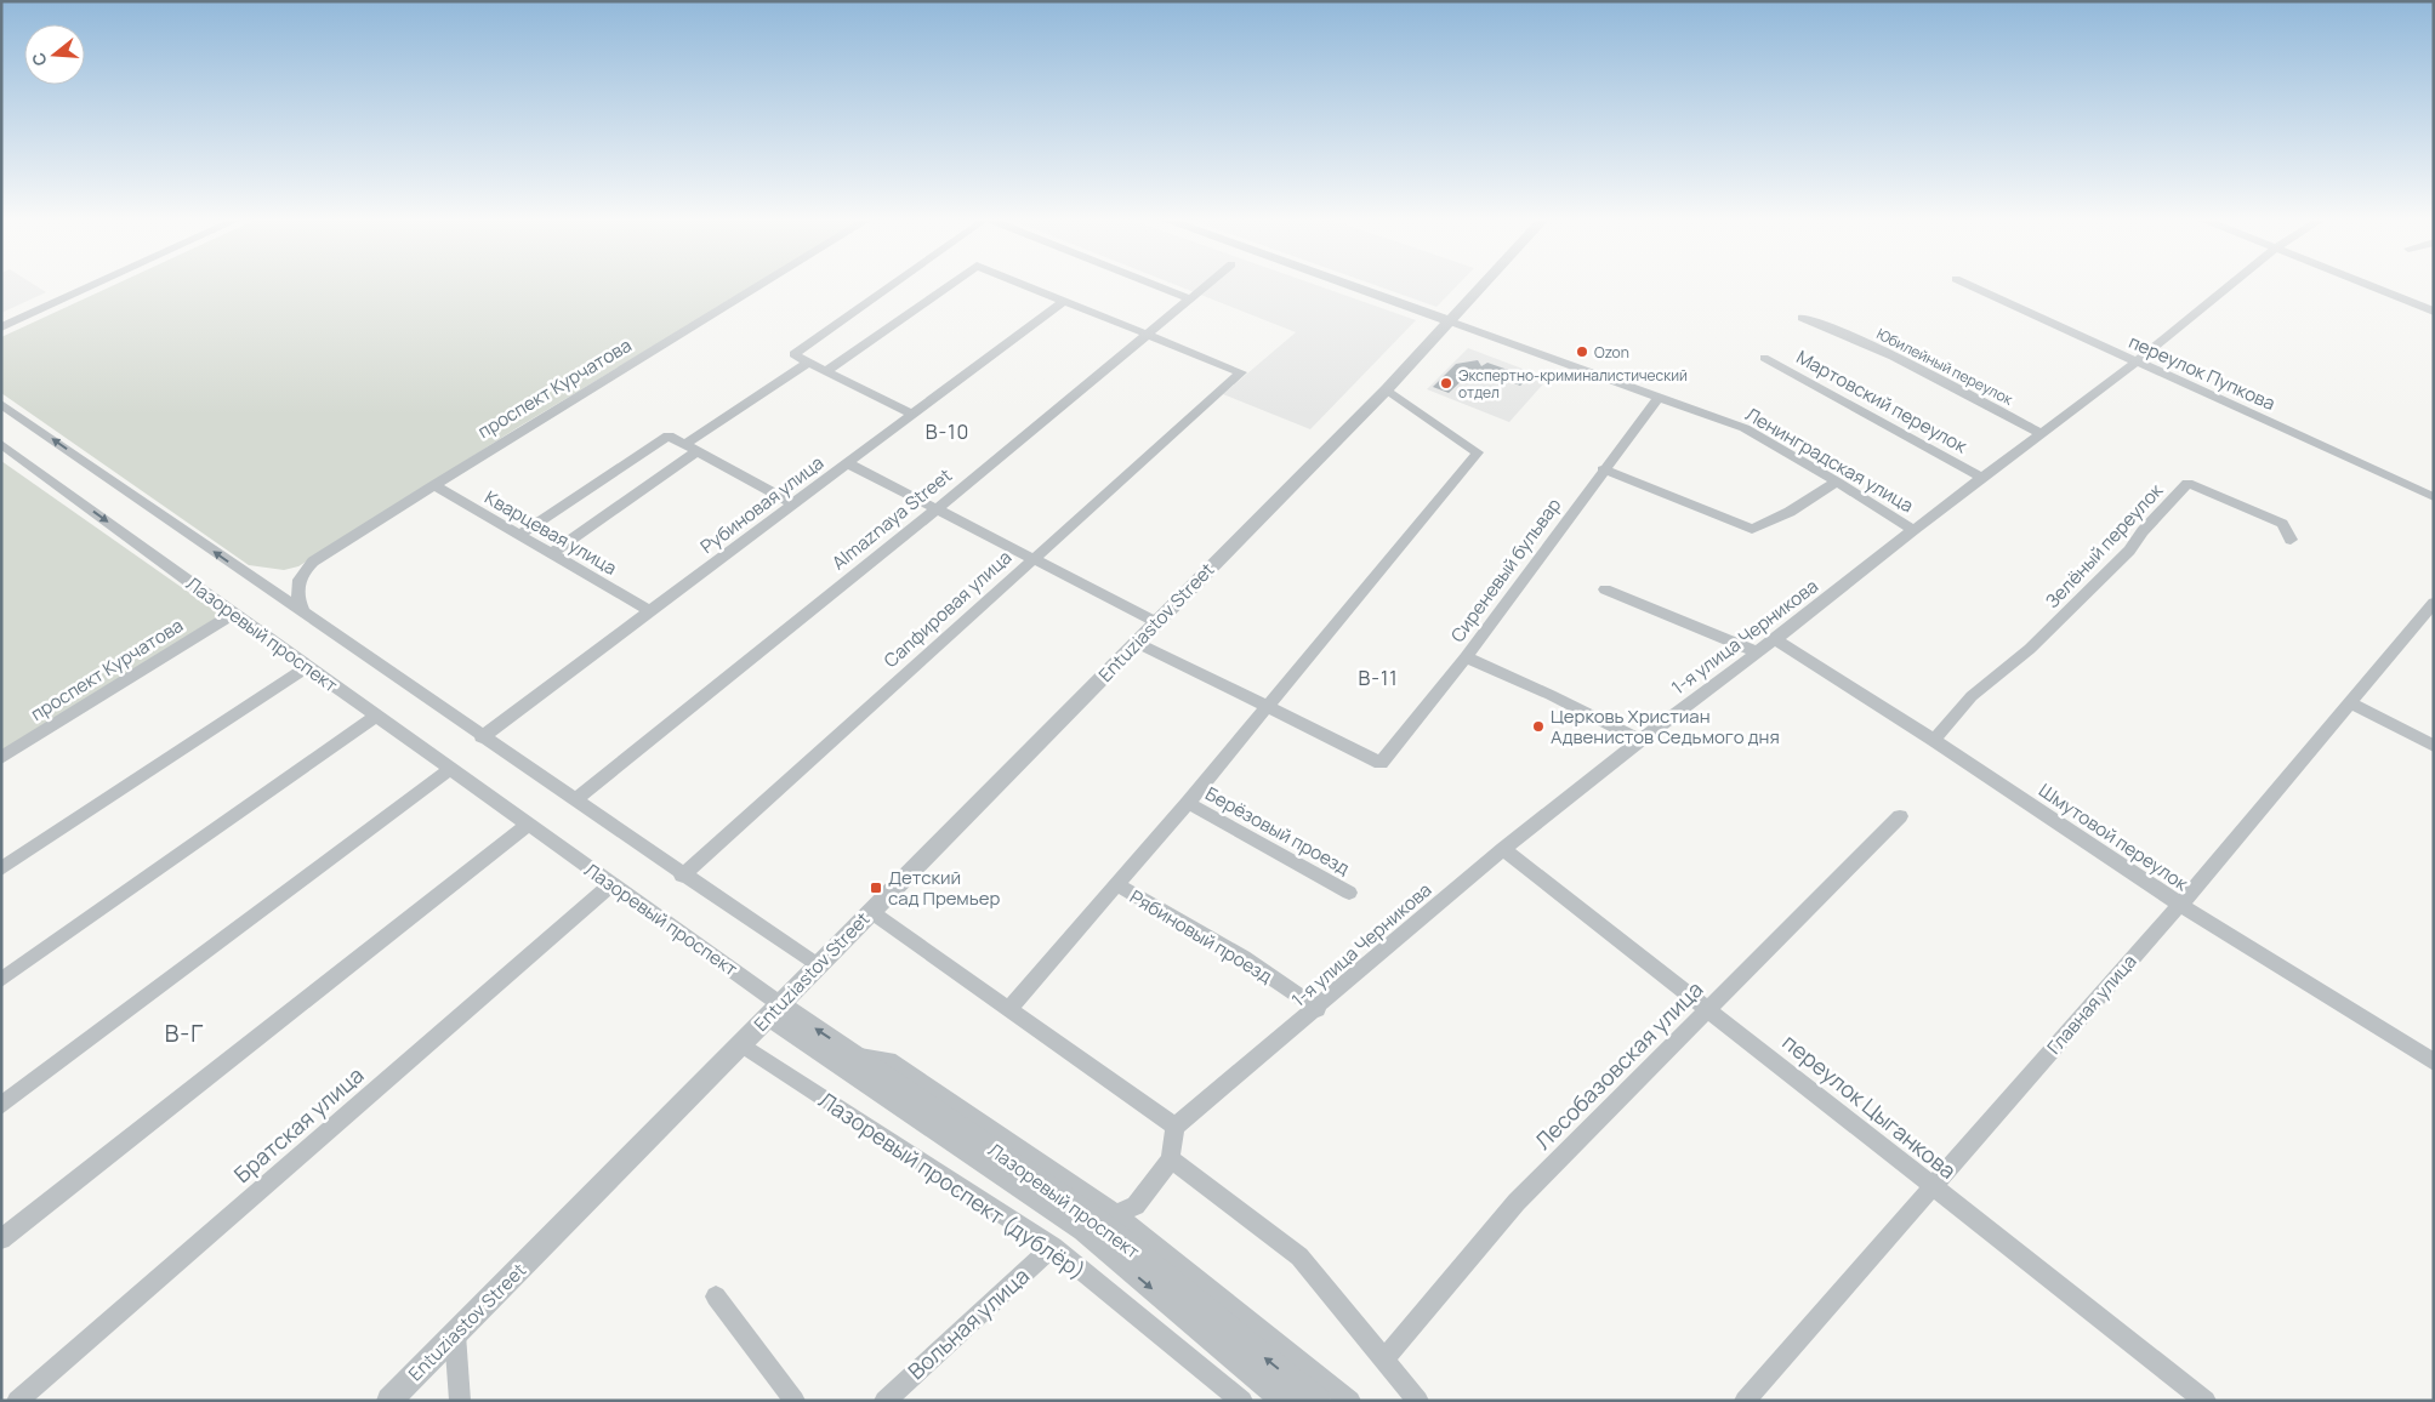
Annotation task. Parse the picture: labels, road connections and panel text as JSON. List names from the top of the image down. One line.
{"streets":{"street":["Юбилейный переулок","переулок Пупкова","проспект Курчатова","Мартовский переулок","Ленинградская улица","Рубиновая улица","Almaznaya Street","Кварцевая улица","Зелёный переулок","Сиреневый бульвар","Сапфировая улица","Entuziastov Street","Лазоревый проспект","1-я улица Черникова","Берёзовый проезд","Шмутовой переулок","Рябиновый проезд","Главная улица","Лесобазовская улица","переулок Цыганкова","Братская улица","Лазоревый проспект (дублёр)","Вольная улица"]},"crossings":[["Юбилейный переулок","1-я улица Черникова"],["переулок Пупкова","1-я улица Черникова"],["проспект Курчатова","Кварцевая улица"],["проспект Курчатова","Лазоревый проспект"],["Мартовский переулок","1-я улица Черникова"],["Ленинградская улица","Сиреневый бульвар"],["Ленинградская улица","Entuziastov Street"],["Ленинградская улица","1-я улица Черникова"],["Рубиновая улица","Кварцевая улица"],["Almaznaya Street","Сапфировая улица"],["Зелёный переулок","Шмутовой переулок"],["Entuziastov Street","Лазоревый проспект"],["Entuziastov Street","Лазоревый проспект (дублёр)"],["Лазоревый проспект","Братская улица"],["1-я улица Черникова","Шмутовой переулок"],["1-я улица Черникова","Рябиновый проезд"],["1-я улица Черникова","переулок Цыганкова"],["Шмутовой переулок","Главная улица"],["Главная улица","переулок Цыганкова"],["Лесобазовская улица","переулок Цыганкова"],["Лазоревый проспект (дублёр)","Вольная улица"]],"districts":["В-10","В-11","В-Г"],"places":{"other":["Ozon","Экспертно-криминалистический отдел","Церковь Христиан Адвенистов Седьмого дня"],"transit":["Детский сад Премьер"]},"north":"left"}
